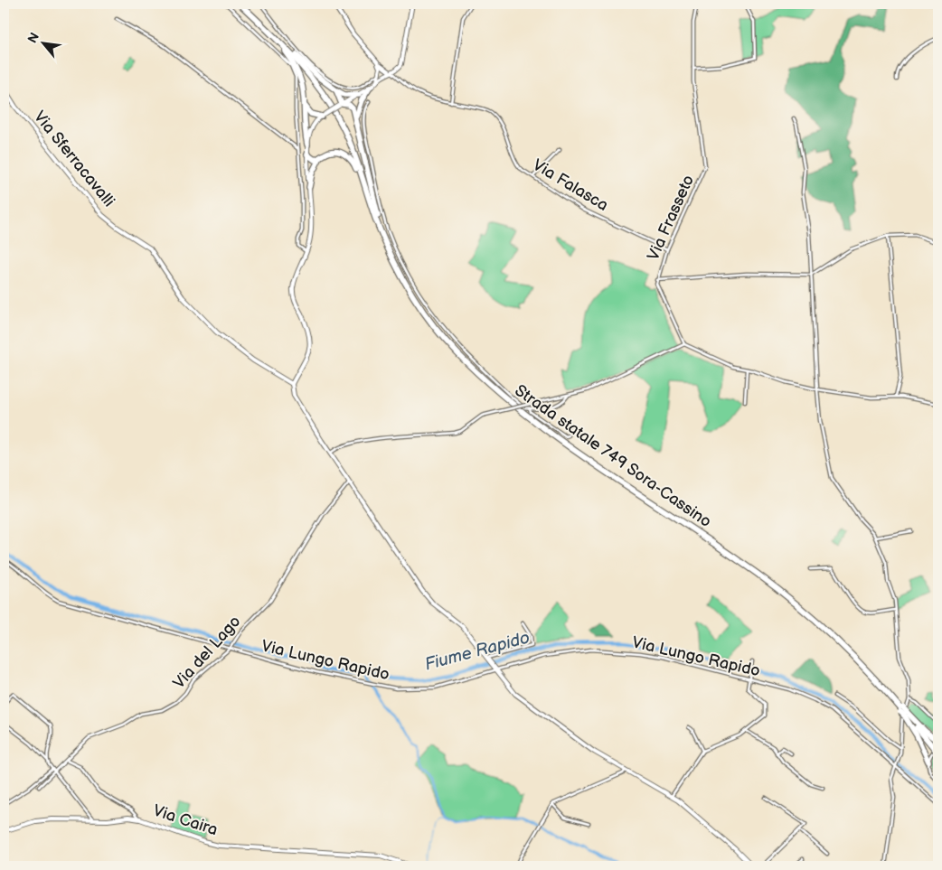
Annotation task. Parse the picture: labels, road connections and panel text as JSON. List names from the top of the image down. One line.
{"streets":{"highway":["Strada statale 749 Sora-Cassino"],"main road":["Via Sferracavalli","Via Caira"],"street":["Via Falasca","Via Frasseto","Via del Lago","Via Lungo Rapido"]},"crossings":[["Via Falasca","Via Frasseto"],["Via del Lago","Via Lungo Rapido"]],"water":["Fiume Rapido"],"north":"top left"}
